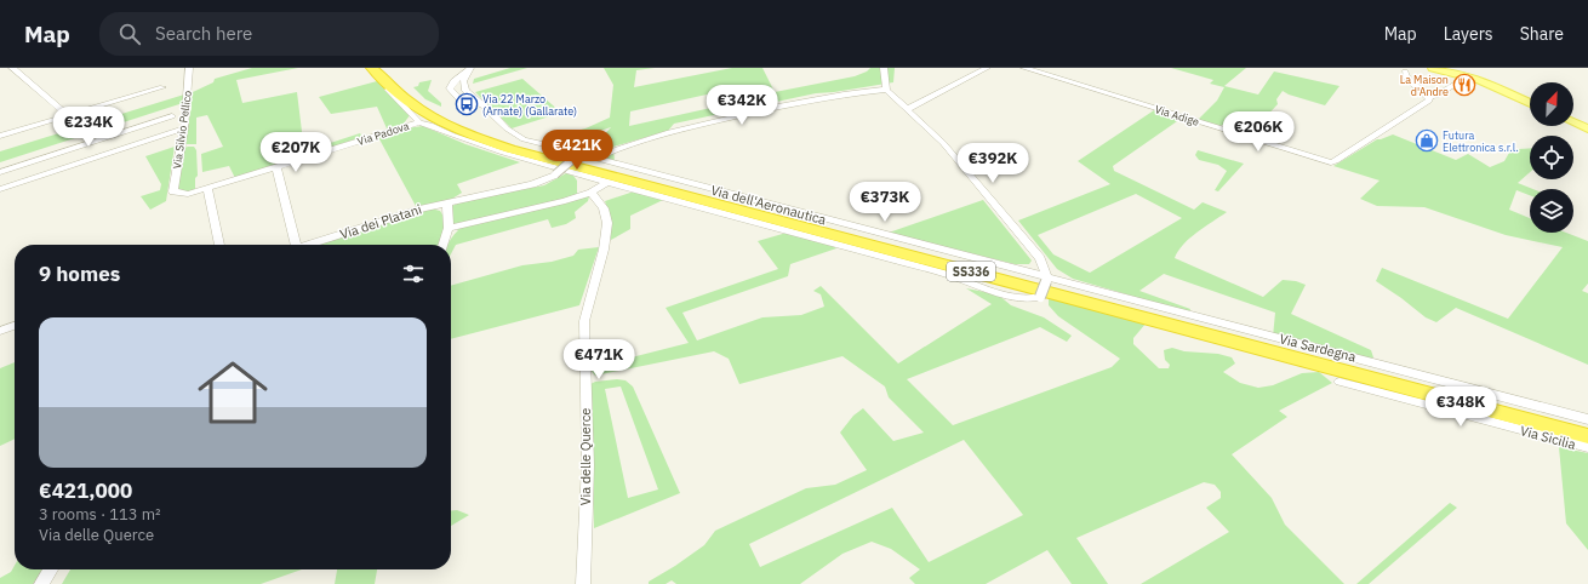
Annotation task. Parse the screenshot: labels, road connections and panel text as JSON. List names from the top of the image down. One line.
{"streets":{"highway":["SS336"],"street":["Via Adige","Via Silvio Pellico","Via Padova","Via dell'Aeronautica","Via dei Platani","Via Sardegna","Via Sicilia","Via delle Querce"]},"crossings":[["Via Silvio Pellico","Via Padova"],["Via dell'Aeronautica","Via dei Platani"],["Via dell'Aeronautica","Via Sardegna"]],"places":{"restaurant":["La Maison d'Andre"],"bus stop":["Via 22 Marzo (Arnate) (Gallarate)"],"shop":["Futura Elettronica s.r.l."]},"north":"top right","page":{"header":"Map","search":"Search here","nav":["Map","Layers","Share"],"price":["€342K","€234K","€206K","€421K","€207K","€392K","€373K","€471K","€348K"],"heading":"9 homes","list":[{"name":"€421,000","note":"3 rooms · 113 m² · Via delle Querce"}]}}
